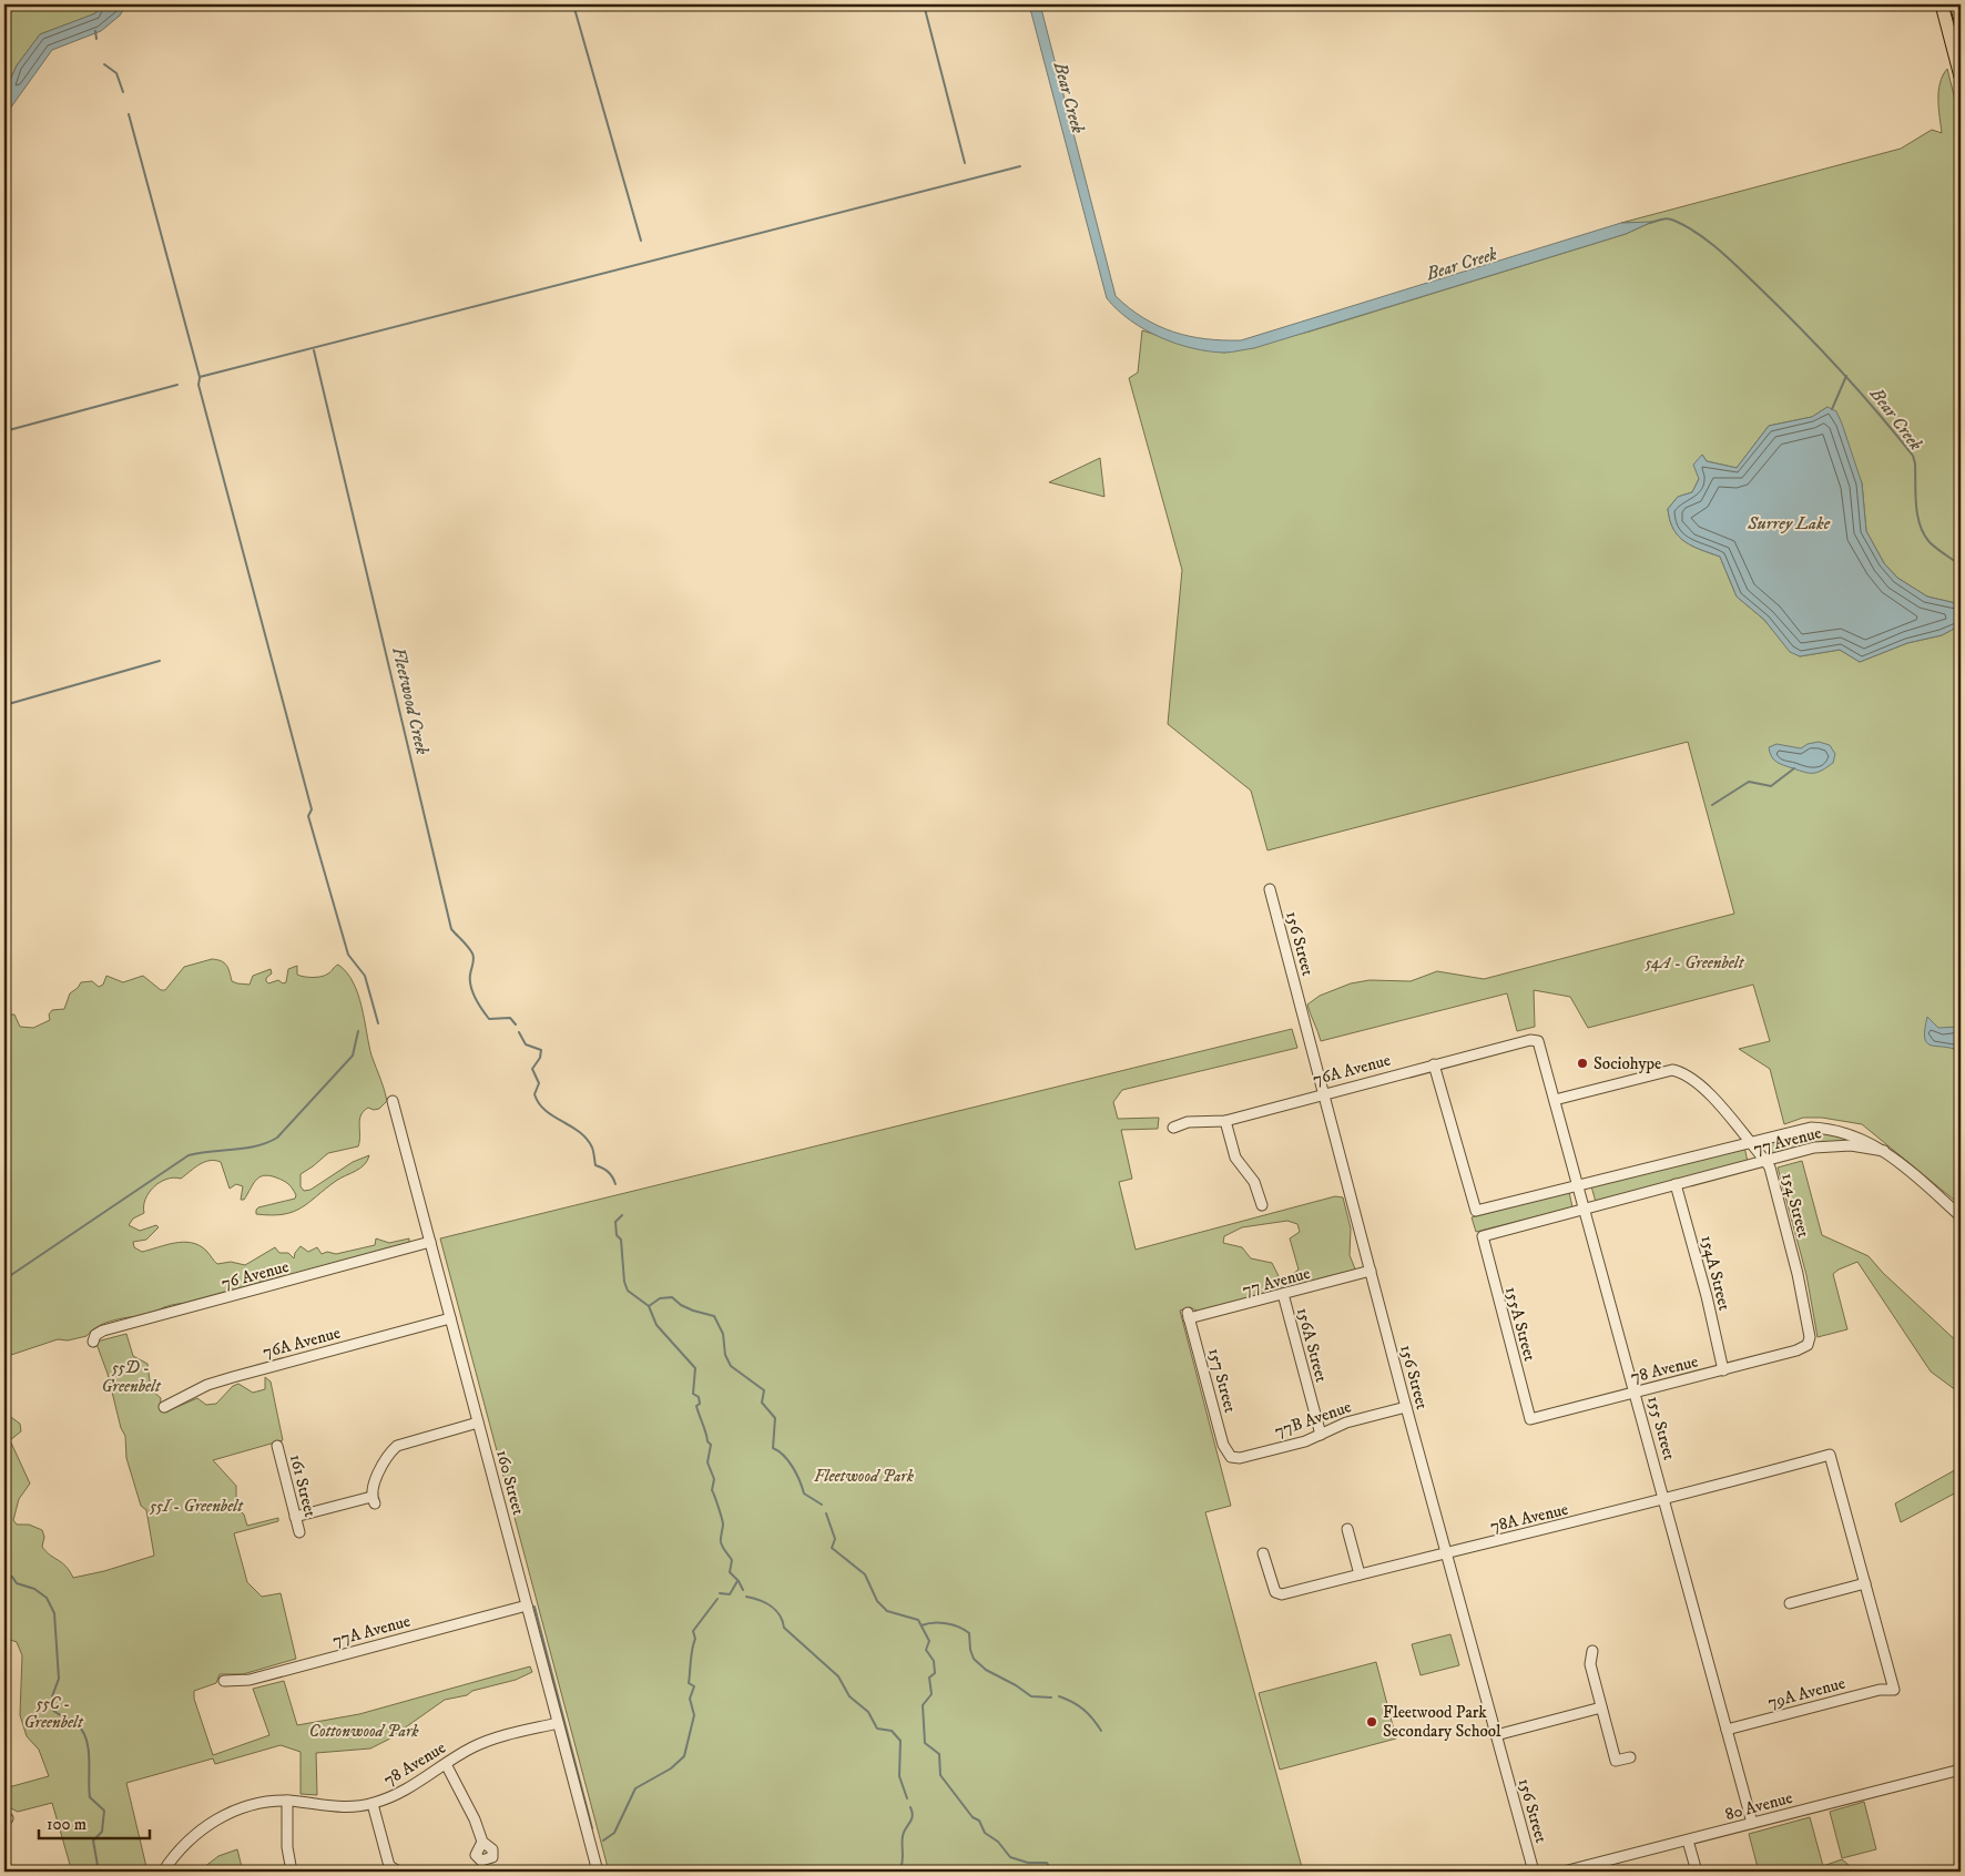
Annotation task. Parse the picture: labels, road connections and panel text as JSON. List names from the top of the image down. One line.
{"streets":{"street":["156 Street","76A Avenue","77 Avenue","154 Street","154A Street","76 Avenue","155A Street","156A Street","78 Avenue","157 Street","77B Avenue","155 Street","160 Street","161 Street","78A Avenue","77A Avenue","79A Avenue","80 Avenue"]},"crossings":[["156 Street","76A Avenue"],["156 Street","77 Avenue"],["156 Street","77B Avenue"],["156 Street","78A Avenue"],["76A Avenue","77 Avenue"],["76A Avenue","155 Street"],["76A Avenue","160 Street"],["77 Avenue","154 Street"],["77 Avenue","154A Street"],["77 Avenue","155A Street"],["77 Avenue","156A Street"],["77 Avenue","157 Street"],["77 Avenue","155 Street"],["154 Street","78 Avenue"],["154 Street","155 Street"],["154A Street","78 Avenue"],["76 Avenue","160 Street"],["155A Street","78 Avenue"],["156A Street","77B Avenue"],["78 Avenue","155 Street"],["78 Avenue","160 Street"],["157 Street","77B Avenue"],["155 Street","78A Avenue"],["155 Street","79A Avenue"],["155 Street","80 Avenue"],["160 Street","77A Avenue"],["78A Avenue","79A Avenue"]],"water":["Bear Creek","Surrey Lake","Fleetwood Creek"],"parks":["54A - Greenbelt","55D - Greenbelt","Fleetwood Park","55I - Greenbelt","55C - Greenbelt","Cottonwood Park"],"places":["Sociohype","Fleetwood Park Secondary School"],"scale_bar":"100 m"}
